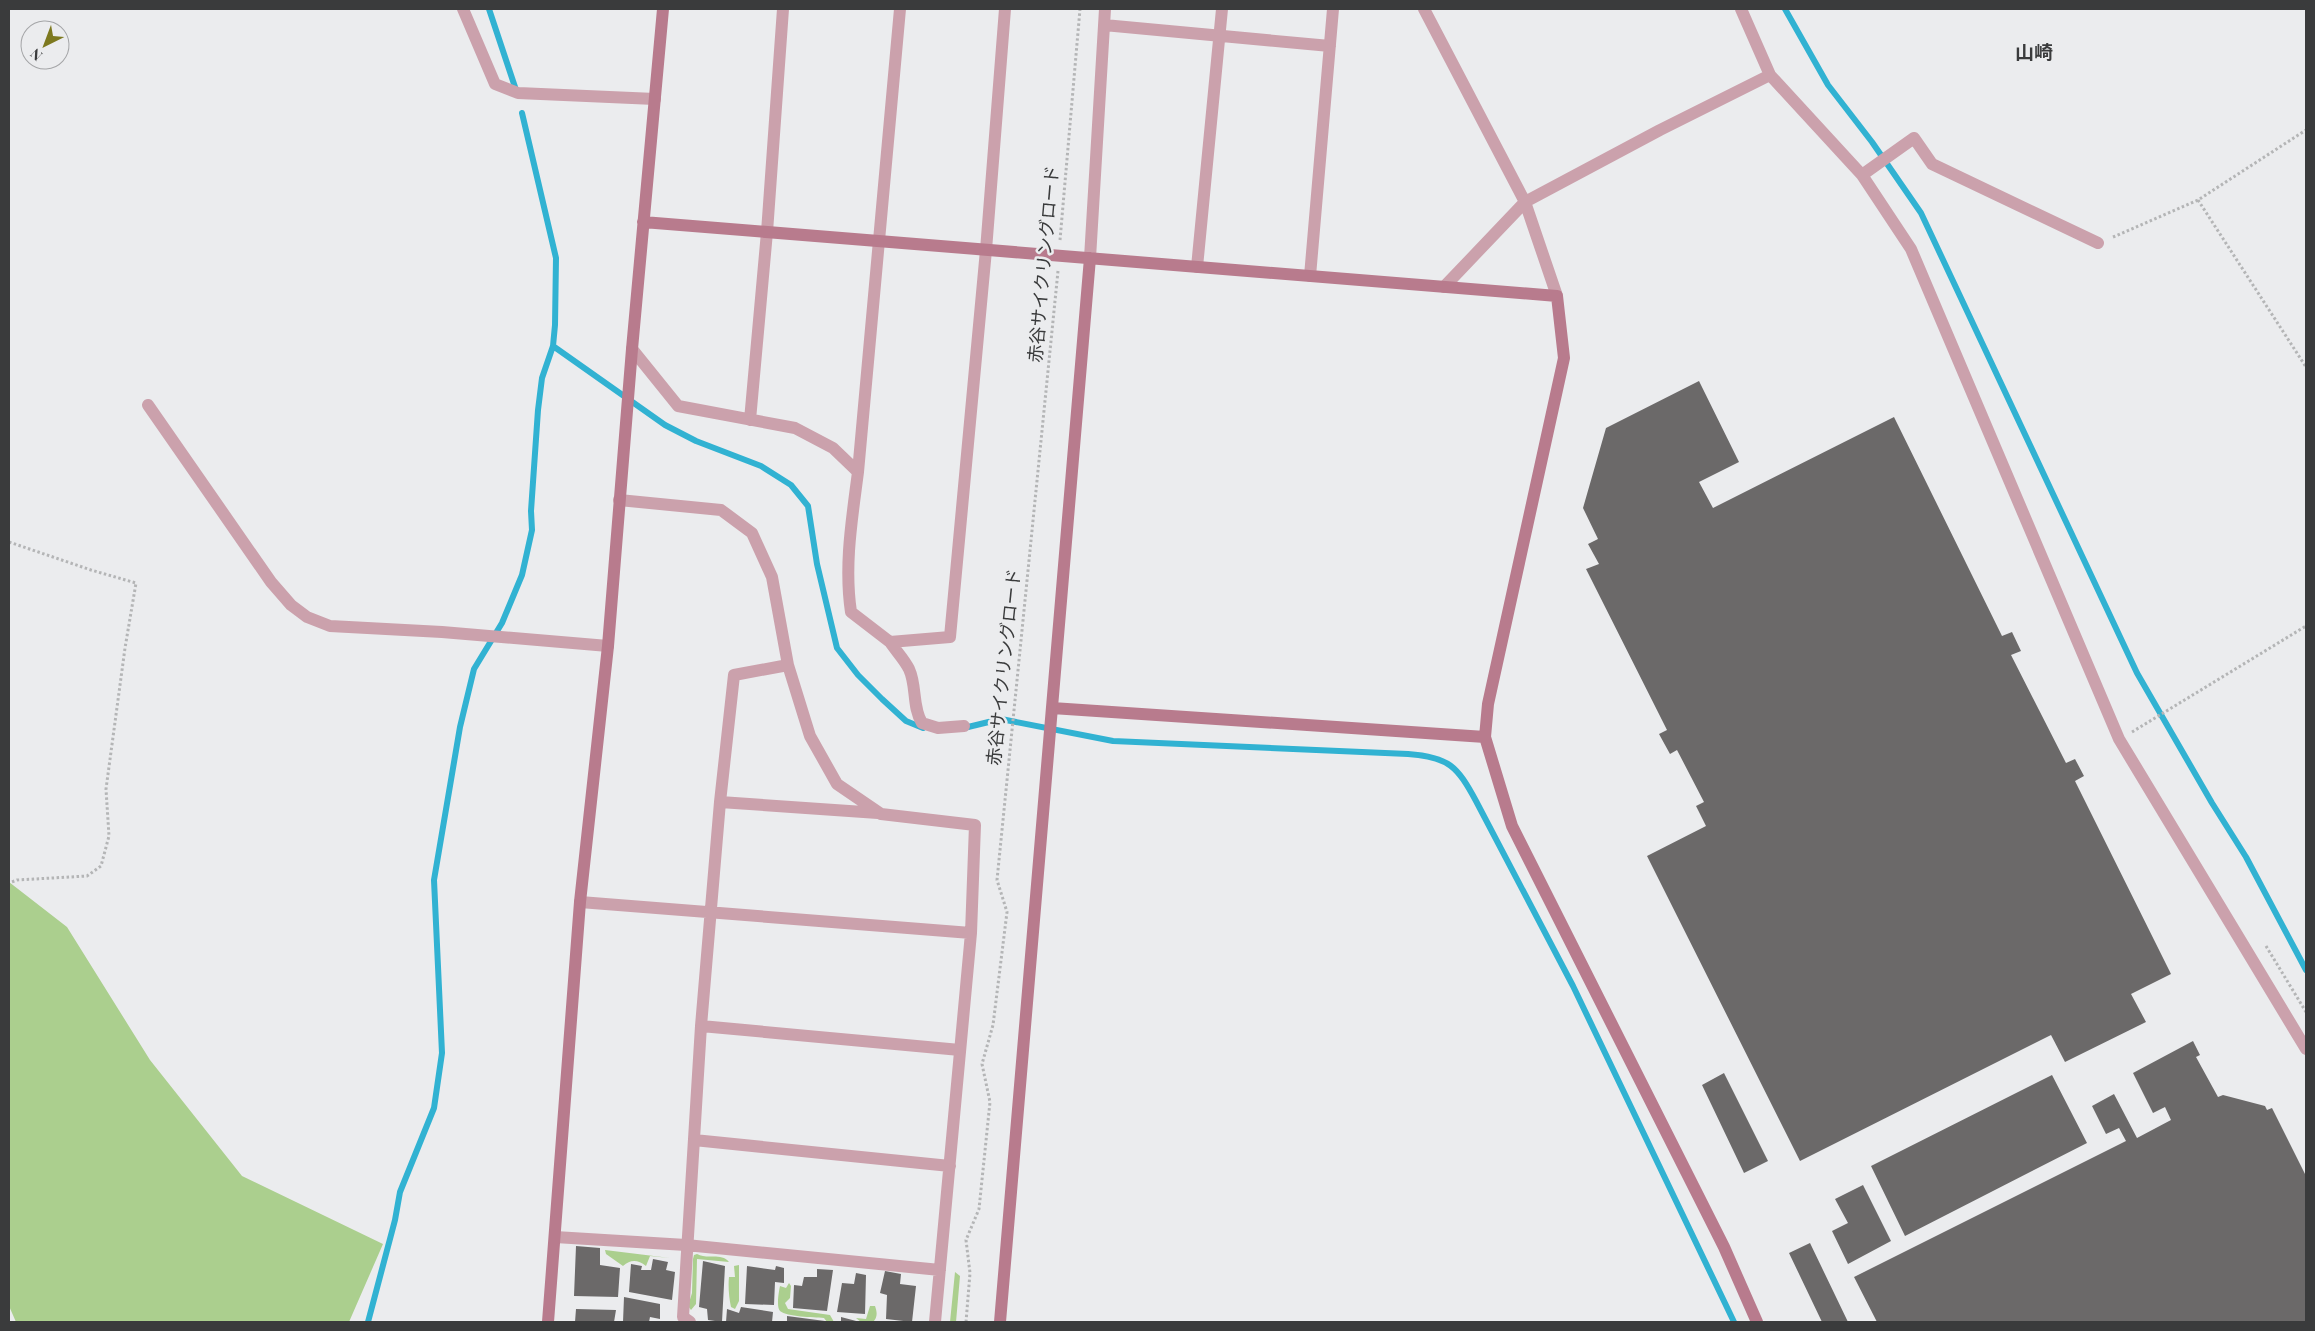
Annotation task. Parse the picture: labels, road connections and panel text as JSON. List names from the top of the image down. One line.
{"streets":{"path":["赤谷サイクリングロード"]},"districts":["山崎"],"north":"bottom left"}
